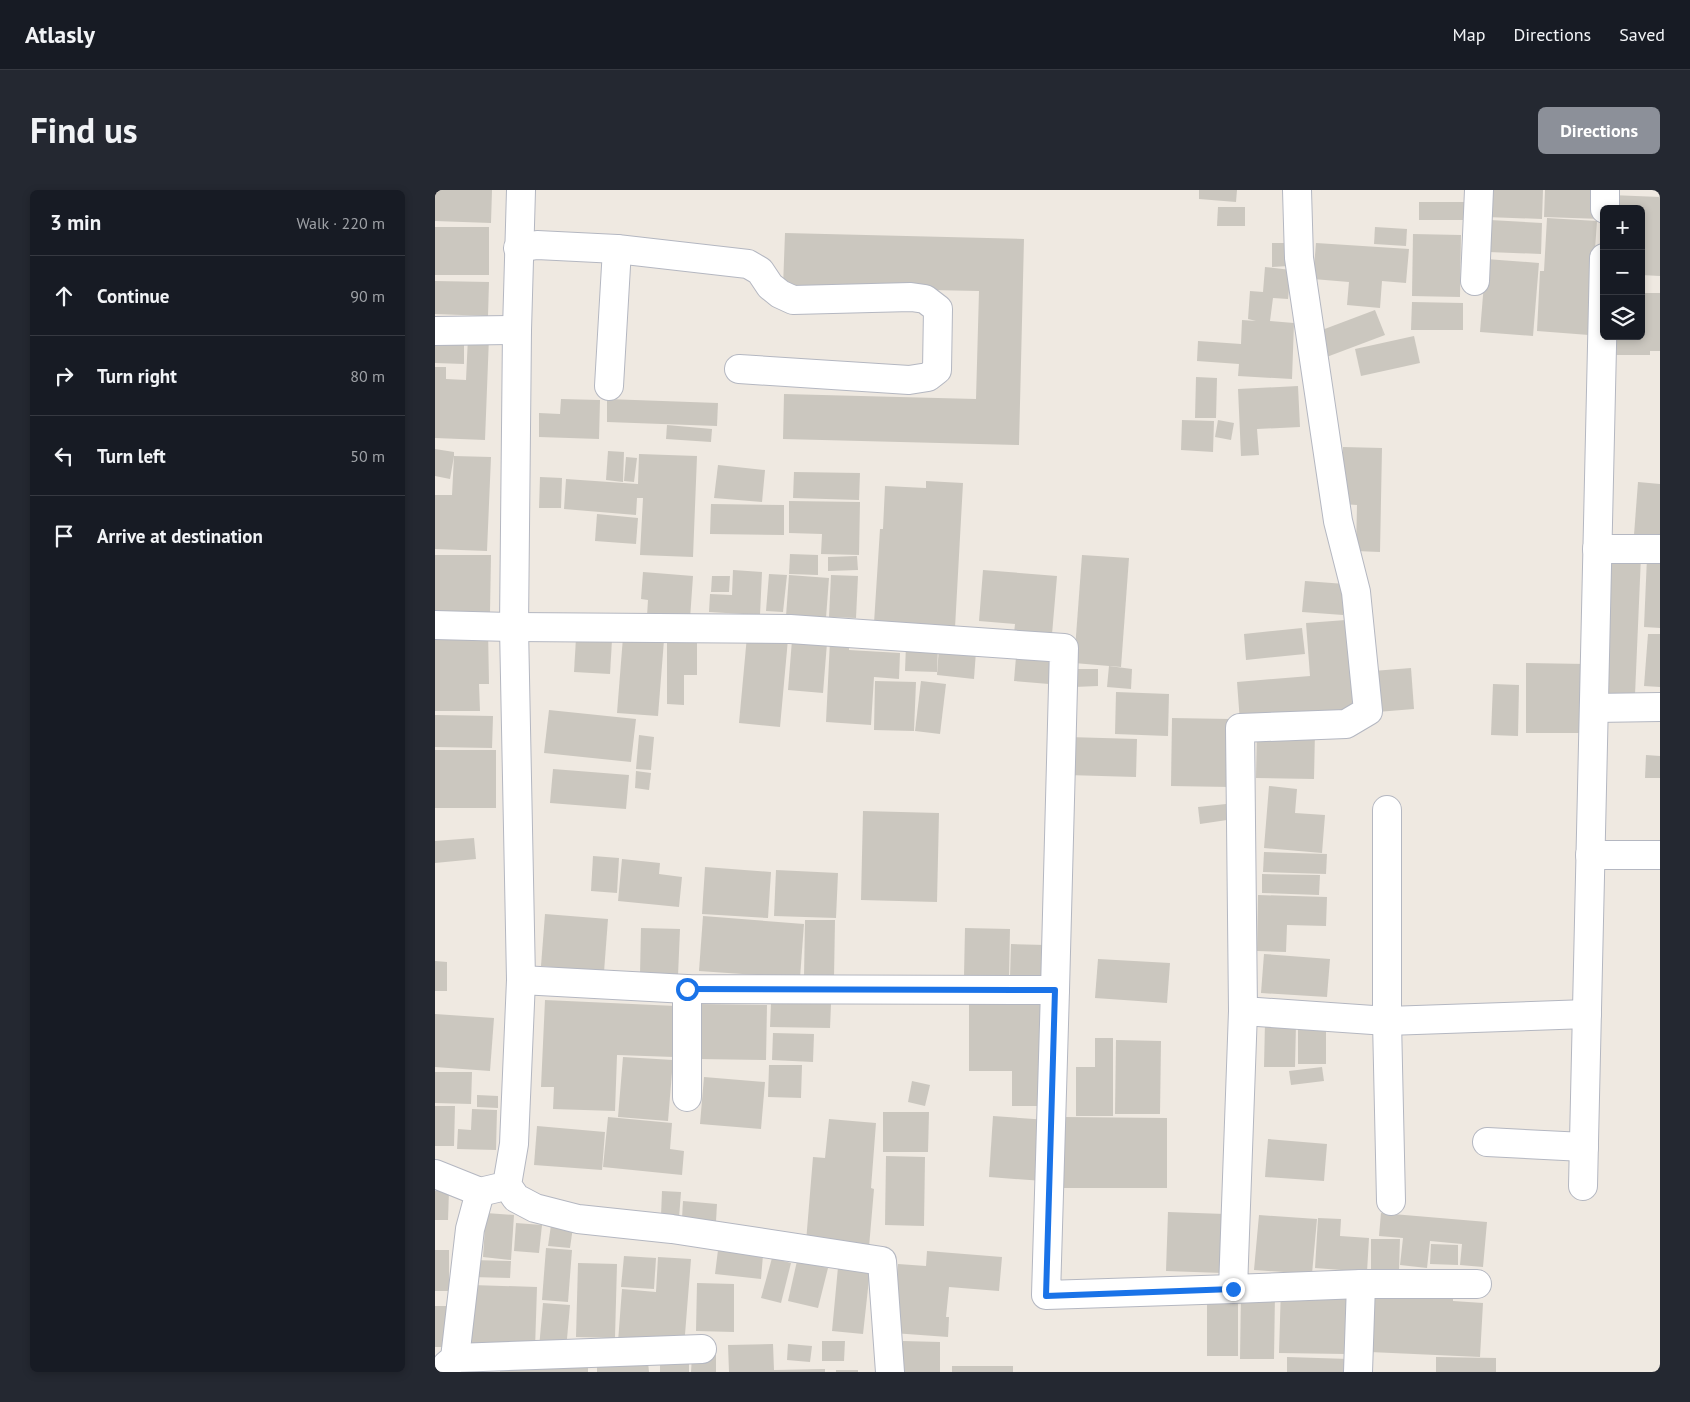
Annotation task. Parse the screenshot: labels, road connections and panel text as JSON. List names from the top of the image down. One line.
{"page":{"header":"Atlasly","nav":["Map","Directions","Saved"],"title":"Find us","buttons":"Directions","heading":["3 min","Walk · 220 m"],"map_buttons":["+","−"],"list":[["Continue","90 m"],["Turn right","80 m"],["Turn left","50 m"],"Arrive at destination"]}}
